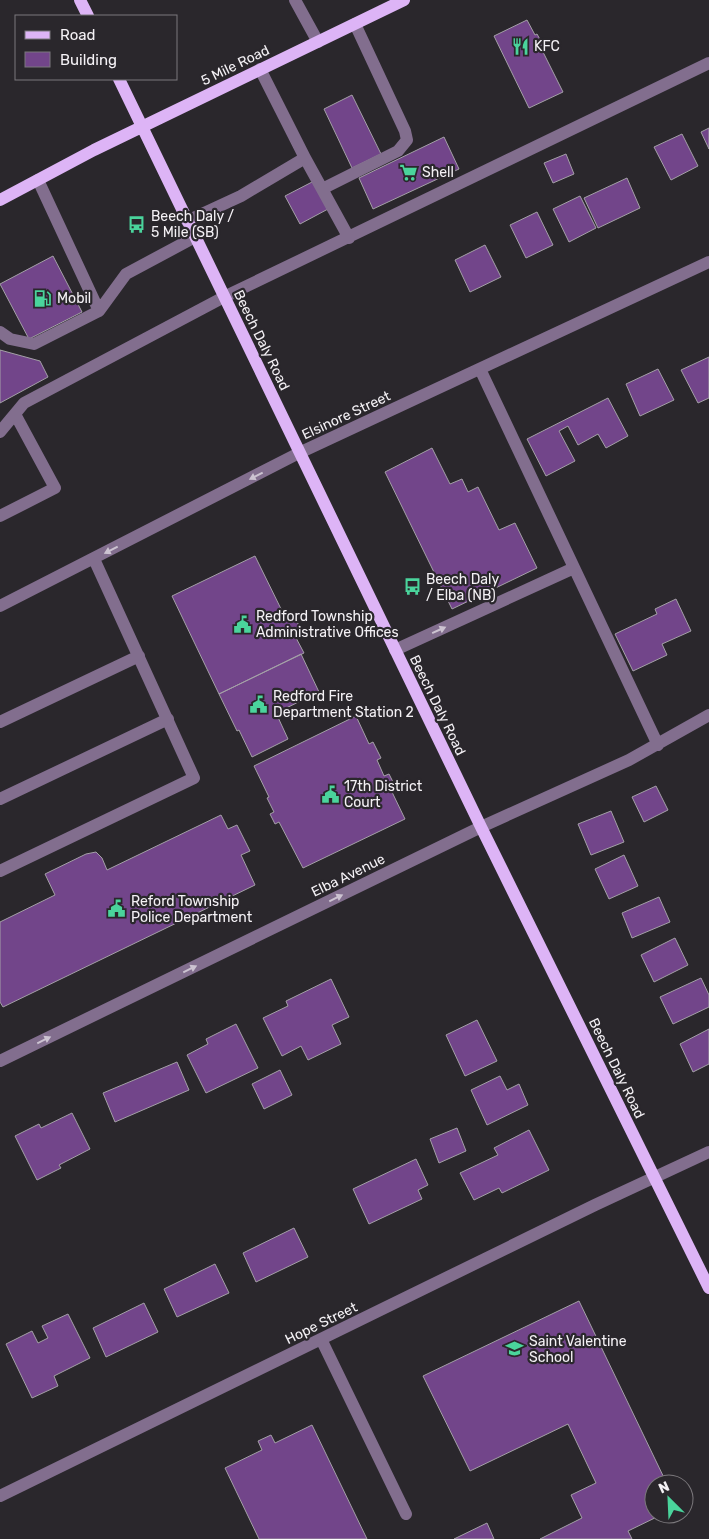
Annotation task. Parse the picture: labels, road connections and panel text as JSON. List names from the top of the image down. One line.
{"streets":{"main road":["5 Mile Road","Beech Daly Road"],"street":["Elsinore Street","Elba Avenue","Hope Street"]},"crossings":[["5 Mile Road","Beech Daly Road"],["Beech Daly Road","Elsinore Street"],["Beech Daly Road","Elba Avenue"],["Beech Daly Road","Hope Street"]],"one_way":["Elba Avenue"],"places":{"restaurant":["KFC"],"supermarket":["Shell"],"bus stop":["Beech Daly / 5 Mile (SB)","Beech Daly / Elba (NB)"],"fuel station":["Mobil"],"public building":["Redford Township Administrative Offices","Redford Fire Department Station 2","17th District Court","Reford Township Police Department"],"school or university":["Saint Valentine School"]},"legend":["Road","Building"],"north":"top left"}
